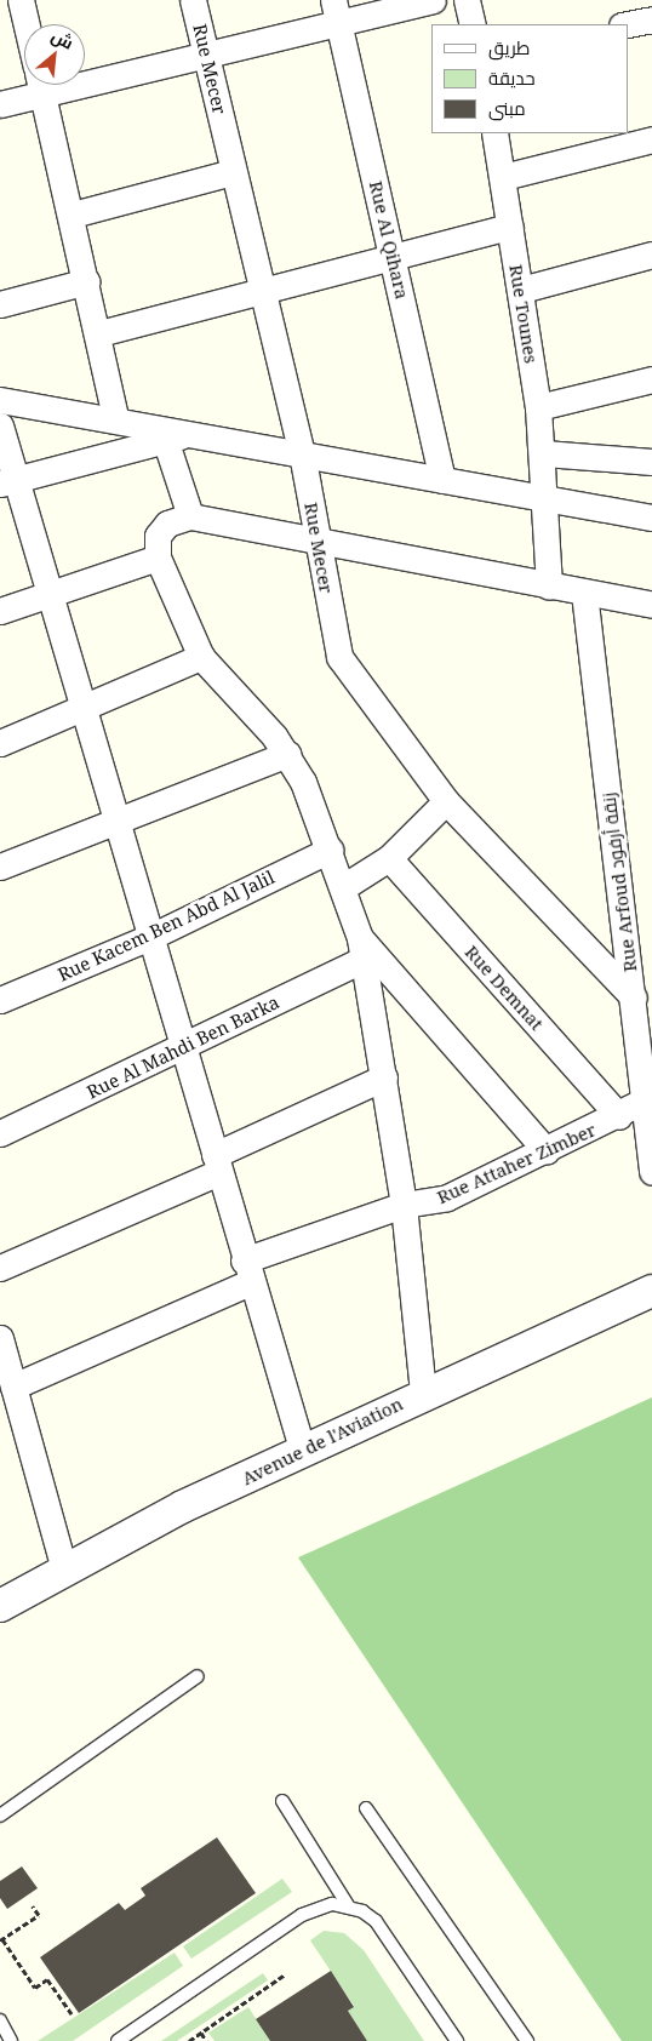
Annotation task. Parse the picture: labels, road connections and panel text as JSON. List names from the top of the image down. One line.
{"streets":{"street":["Rue Mecer","Rue Al Qihara","Rue Tounes","Rue Arfoud زنقة أرفود","Rue Kacem Ben Abd Al Jalil","Rue Demnat","Rue Al Mahdi Ben Barka","Rue Attaher Zimber","Avenue de l'Aviation"]},"crossings":[["Rue Mecer","Rue Arfoud زنقة أرفود"],["Rue Arfoud زنقة أرفود","Rue Attaher Zimber"],["Rue Demnat","Rue Attaher Zimber"]],"legend":["طريق","حديقة","مبنى"],"north":"top right"}
